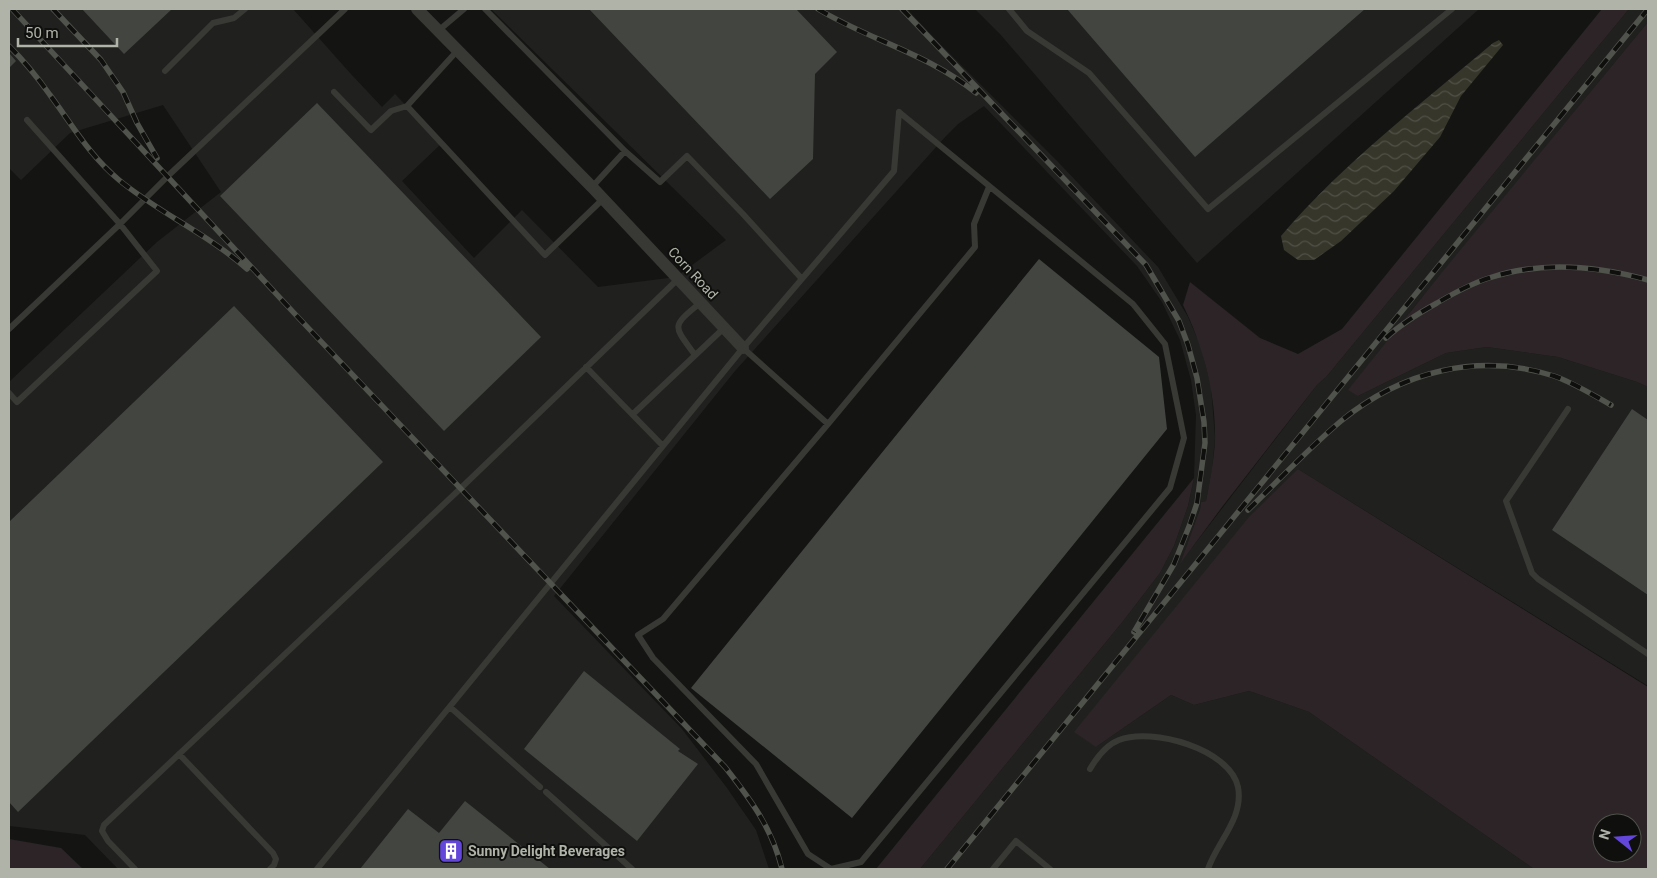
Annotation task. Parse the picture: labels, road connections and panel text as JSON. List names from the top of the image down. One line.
{"streets":{"street":["Corn Road"]},"places":{"building":["Sunny Delight Beverages"]},"scale_bar":"50 m","north":"left"}
